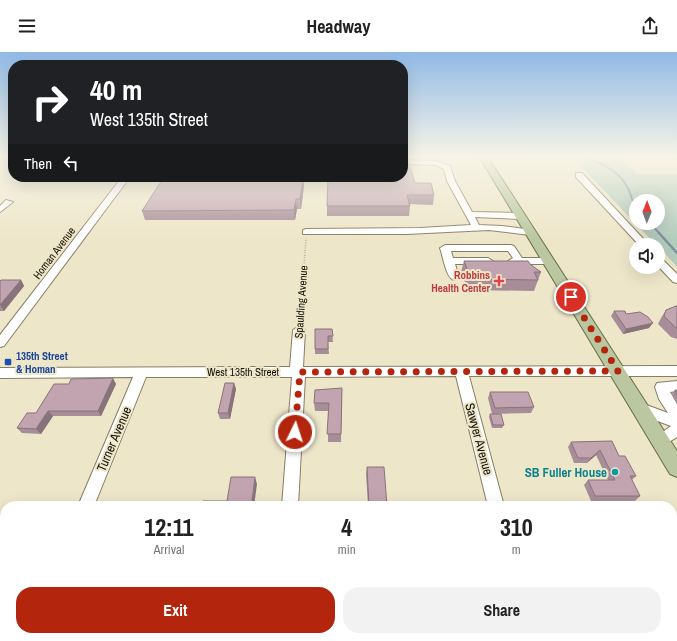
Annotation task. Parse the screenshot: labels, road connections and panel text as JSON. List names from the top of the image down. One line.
{"streets":{"street":["Homan Avenue","Spaulding Avenue","West 135th Street","Turner Avenue","Sawyer Avenue"]},"crossings":[["Spaulding Avenue","West 135th Street"],["West 135th Street","Turner Avenue"],["West 135th Street","Sawyer Avenue"]],"places":{"health":["Robbins Health Center"],"transit":["135th Street & Homan"],"other":["SB Fuller House"]},"north":"top","page":{"header":"Headway","turn":["40 m","West 135th Street"],"then":"Then","eta":["12:11","Arrival","4","min","310","m"],"buttons":["Exit","Share"]}}
